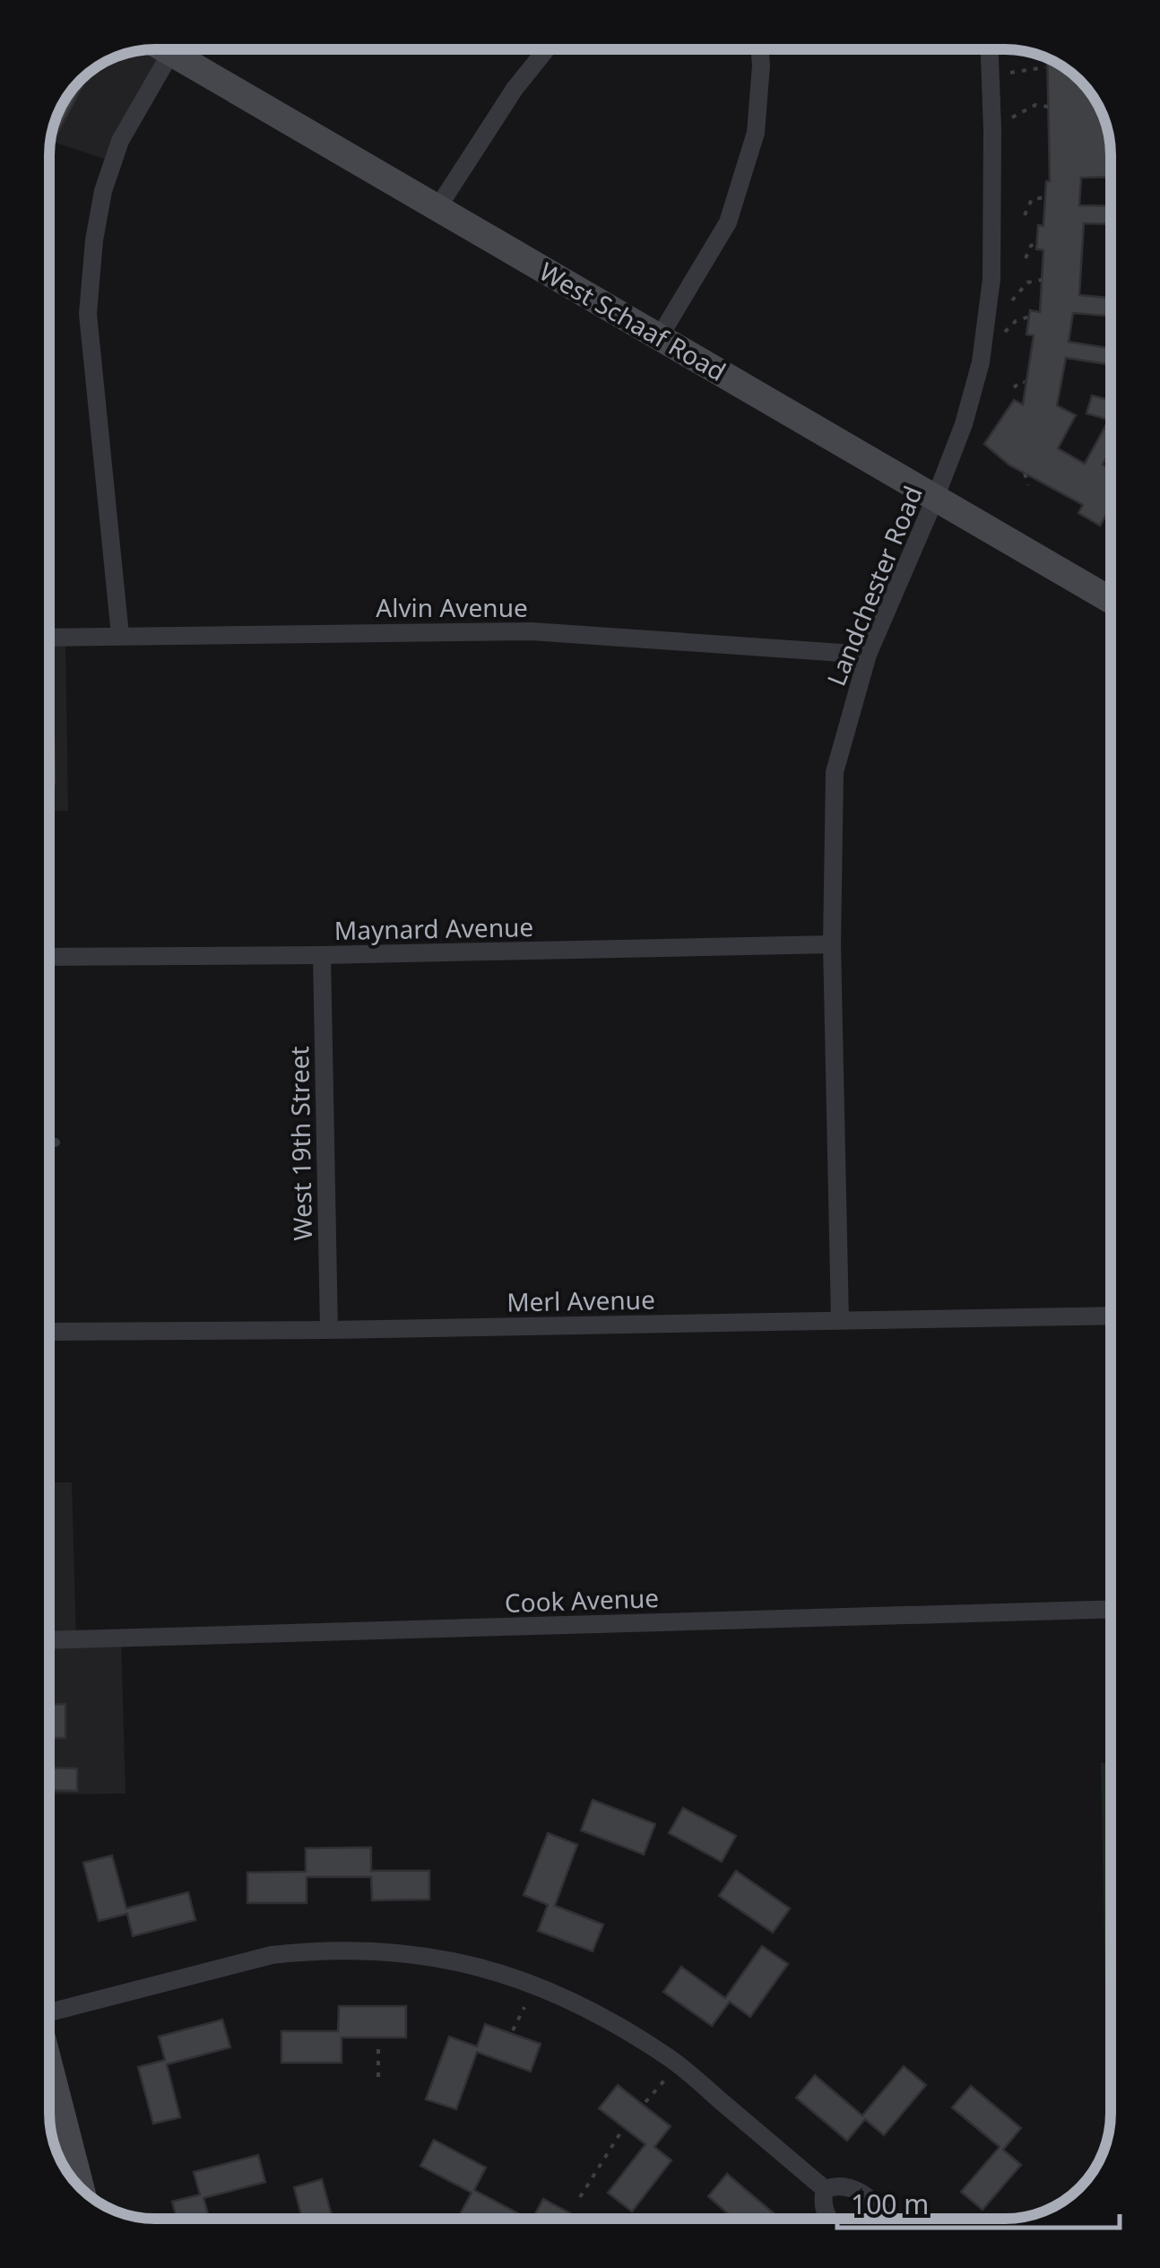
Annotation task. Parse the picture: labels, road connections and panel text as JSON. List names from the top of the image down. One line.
{"streets":{"street":["West Schaaf Road","Landchester Road","Alvin Avenue","Maynard Avenue","West 19th Street","Merl Avenue","Cook Avenue"]},"crossings":[["West Schaaf Road","Landchester Road"],["Landchester Road","Alvin Avenue"],["Landchester Road","Maynard Avenue"],["Landchester Road","Merl Avenue"],["Maynard Avenue","West 19th Street"],["West 19th Street","Merl Avenue"]],"scale_bar":"100 m"}
